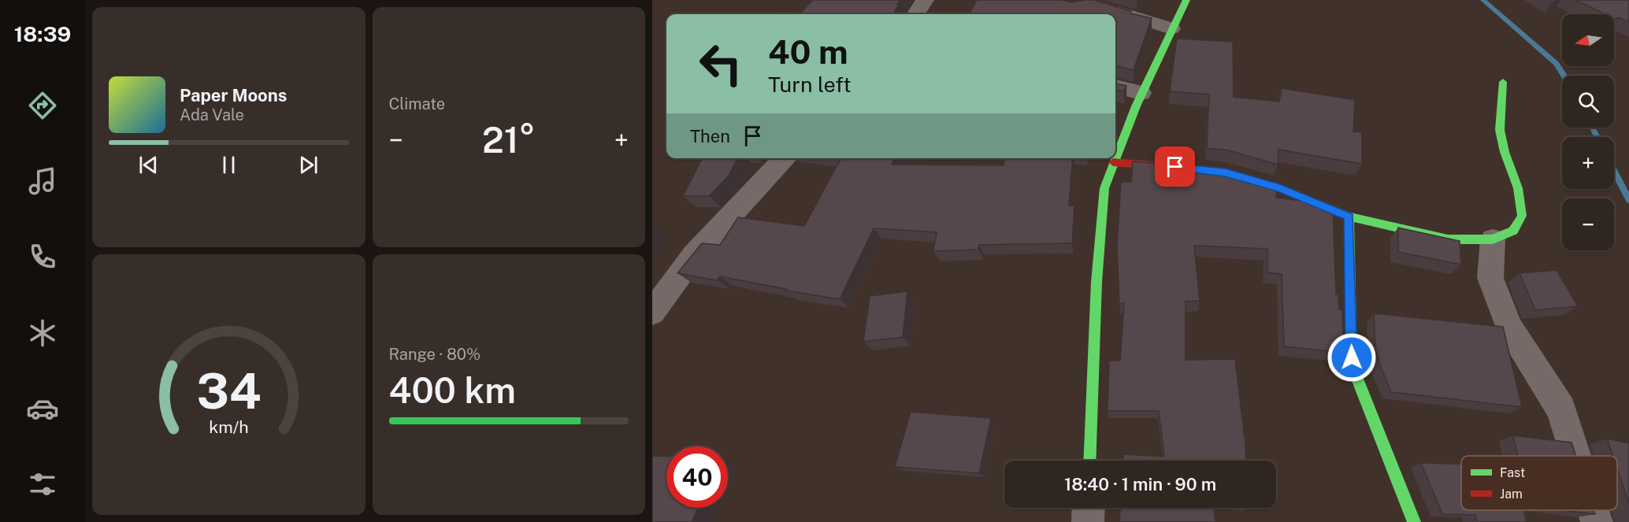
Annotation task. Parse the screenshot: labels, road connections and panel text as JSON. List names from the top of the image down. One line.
{"legend":["Fast","Jam"],"north":"left","page":{"tabs":"18:39","tile":["Climate",["Range · 80%","400 km"]],"map_buttons":["+","−"],"turn":["40 m","Turn left"],"song":["Paper Moons","Ada Vale"],"then":"Then","heat":["−","21°","+"],"limit":"40","trip":"18:40 · 1 min · 90 m","gauge":["34","km/h"]}}
